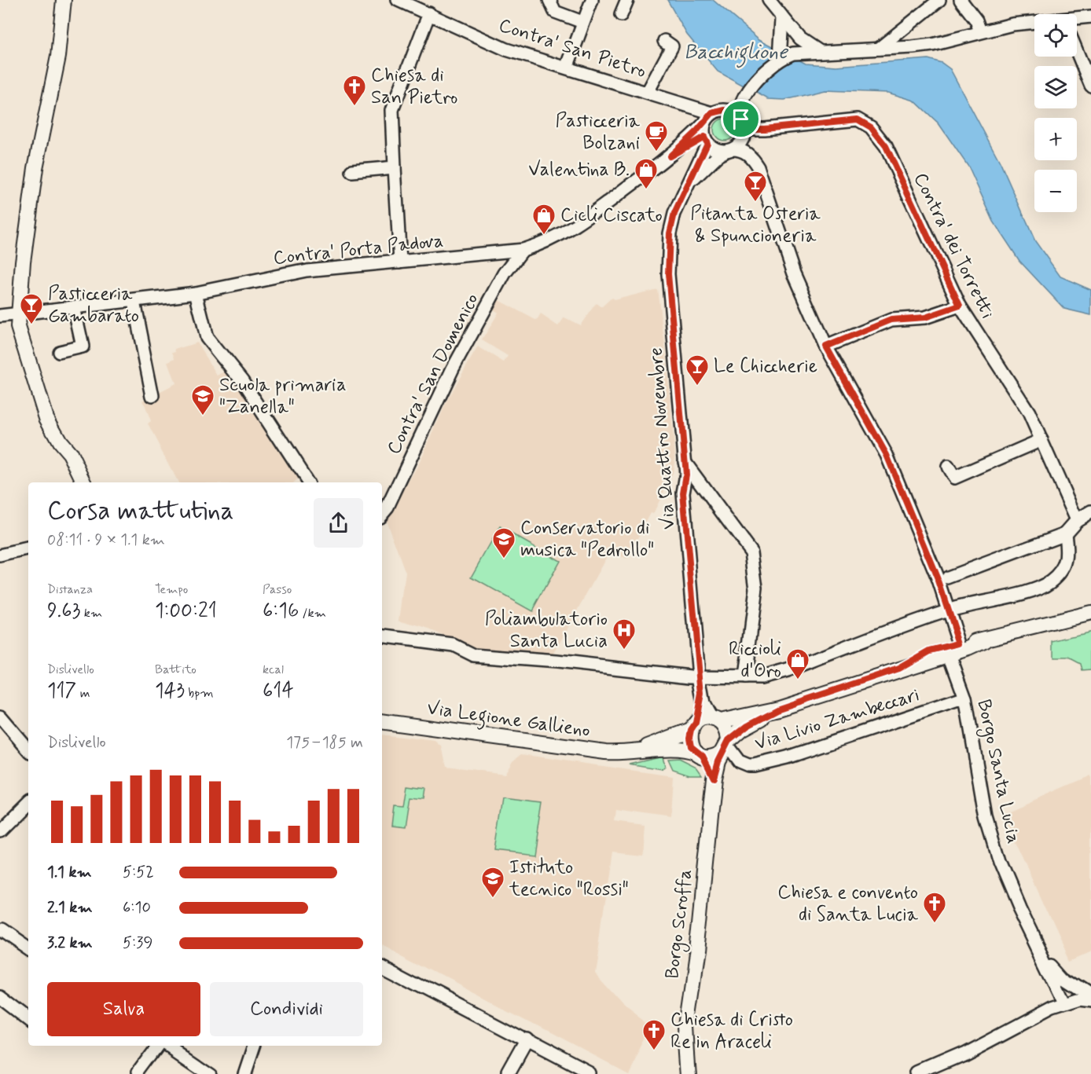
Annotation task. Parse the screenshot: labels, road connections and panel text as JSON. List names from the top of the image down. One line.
{"streets":{"main road":["Via Legione Gallieno","Borgo Scroffa"],"street":["Contra' San Pietro","Contra' dei Torretti","Contra' Porta Padova","Contra' San Domenico","Via Quattro Novembre","Via Livio Zambeccari","Borgo Santa Lucia"]},"crossings":[["Contra' San Pietro","Contra' dei Torretti"],["Contra' San Pietro","Via Quattro Novembre"],["Contra' San Pietro","Borgo Santa Lucia"],["Contra' dei Torretti","Via Quattro Novembre"],["Contra' dei Torretti","Borgo Santa Lucia"],["Contra' Porta Padova","Contra' San Domenico"],["Via Quattro Novembre","Via Legione Gallieno"],["Via Quattro Novembre","Via Livio Zambeccari"],["Via Quattro Novembre","Borgo Santa Lucia"],["Via Quattro Novembre","Borgo Scroffa"],["Via Legione Gallieno","Via Livio Zambeccari"],["Via Legione Gallieno","Borgo Scroffa"],["Via Livio Zambeccari","Borgo Santa Lucia"],["Via Livio Zambeccari","Borgo Scroffa"]],"water":["Bacchiglione"],"places":{"church":["Chiesa di San Pietro","Chiesa e convento di Santa Lucia","Chiesa di Cristo Re in Araceli"],"cafe":["Pasticceria Bolzani"],"shop":["Valentina B.","Cicli Ciscato","Riccioli d'Oro"],"bar":["Pitanta Osteria & Spuncioneria","Pasticceria Gambarato","Le Chiccherie"],"school or university":["Scuola primaria \"Zanella\"","Conservatorio di musica \"Pedrollo\"","Istituto tecnico \"Rossi\""],"hospital":["Poliambulatorio Santa Lucia"]},"page":{"map_buttons":["+","−"],"heading":["Corsa mattutina","08:11 · 9 × 1.1 km"],"stats":[["Distanza","9.63 km"],["Tempo","1:00:21"],["Passo","6:16 /km"],["Dislivello","117 m"],["Battito","143 bpm"],["kcal","614"]],"chart":["Dislivello","175–185 m"],"list":[{"name":"1.1 km","note":"5:52"},{"name":"2.1 km","note":"6:10"},{"name":"3.2 km","note":"5:39"}],"buttons":["Salva","Condividi"]}}
